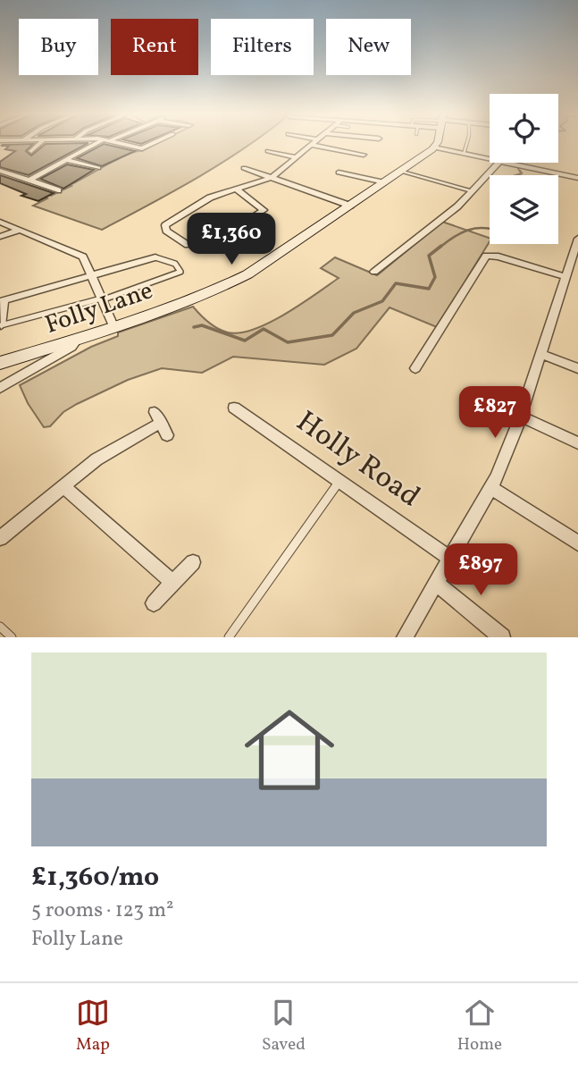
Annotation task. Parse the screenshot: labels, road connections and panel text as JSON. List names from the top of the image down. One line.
{"streets":{"main road":["Folly Lane"],"street":["Holly Road"]},"page":{"chip":["Buy","Rent","Filters","New"],"price":["£1,360","£827","£897"],"list":[{"name":"£1,360/mo","note":"5 rooms · 123 m² · Folly Lane"}],"tabs":["Map","Saved","Home"]}}
